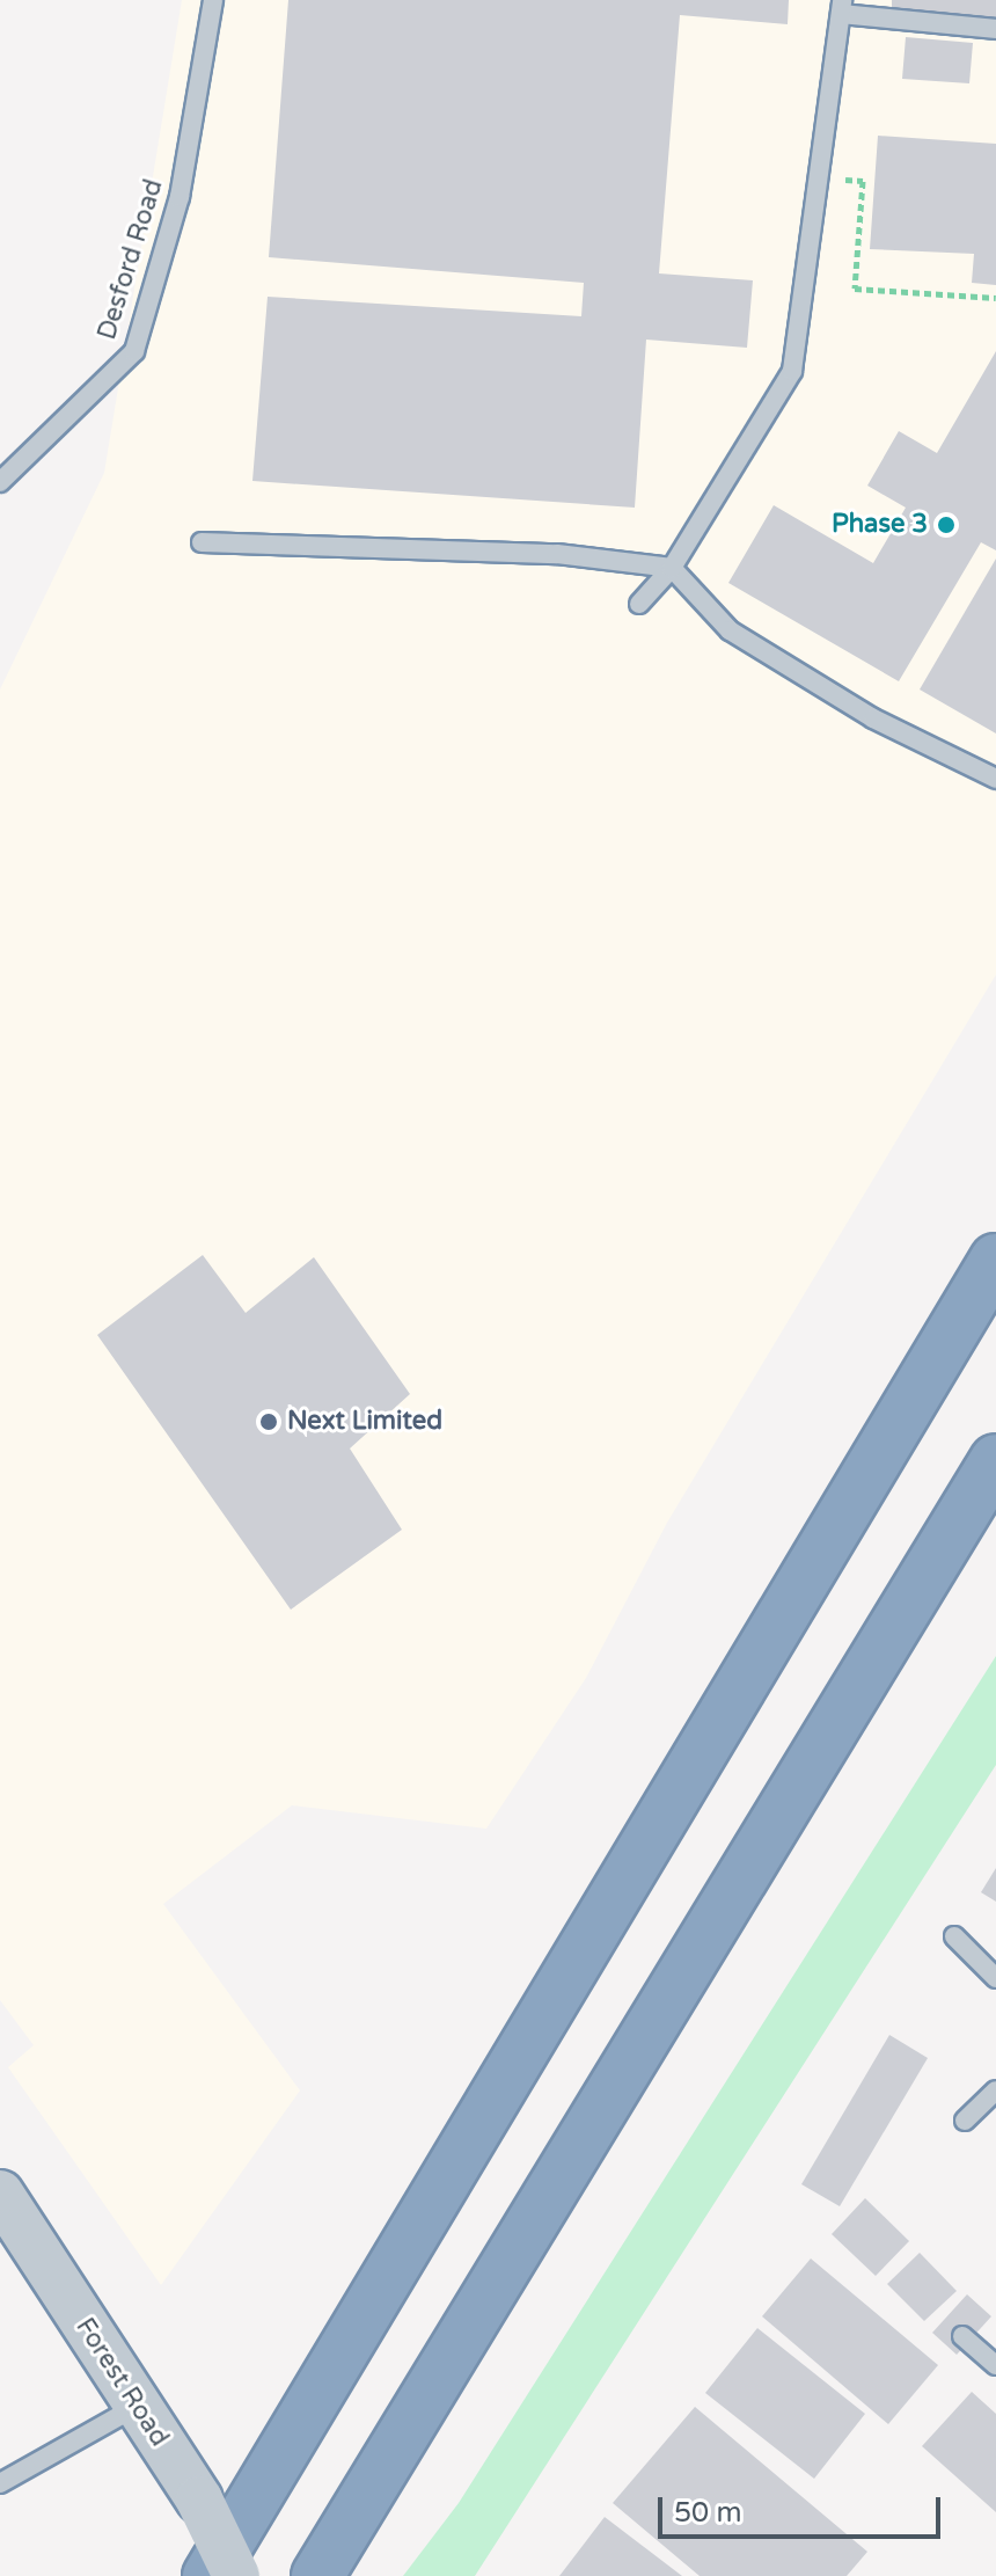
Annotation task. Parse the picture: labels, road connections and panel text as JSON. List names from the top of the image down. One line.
{"streets":{"street":["Forest Road"],"lane":["Desford Road"]},"places":["Phase 3","Next Limited"],"scale_bar":"50 m"}
